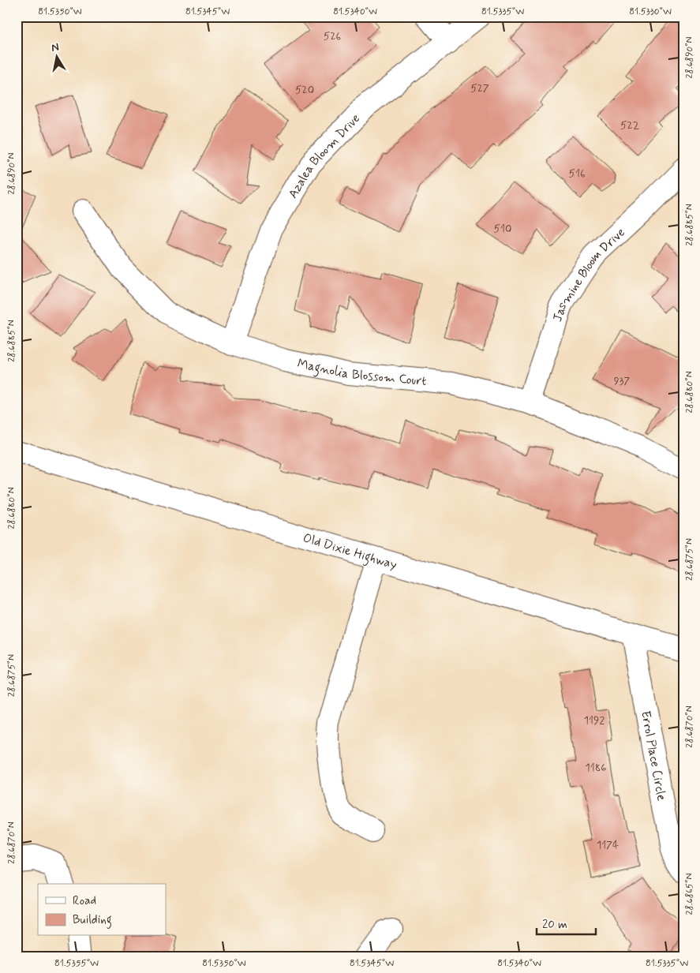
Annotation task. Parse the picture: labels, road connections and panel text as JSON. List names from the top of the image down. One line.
{"streets":{"street":["Azalea Bloom Drive","Jasmine Bloom Drive","Magnolia Blossom Court","Old Dixie Highway","Errol Place Circle"]},"crossings":[["Azalea Bloom Drive","Magnolia Blossom Court"],["Jasmine Bloom Drive","Magnolia Blossom Court"],["Old Dixie Highway","Errol Place Circle"]],"house_numbers":["526","527","520","522","516","510","937","1192","1186","1174"],"legend":["Road","Building"],"scale_bar":"20 m","north":"top","coordinates":["81.5350°W","81.5345°W","81.5340°W","81.5335°W","81.5330°W","28.6890°N","28.6885°N","28.6880°N","28.6875°N","28.6870°N","28.6865°N","81.5355°W"]}
